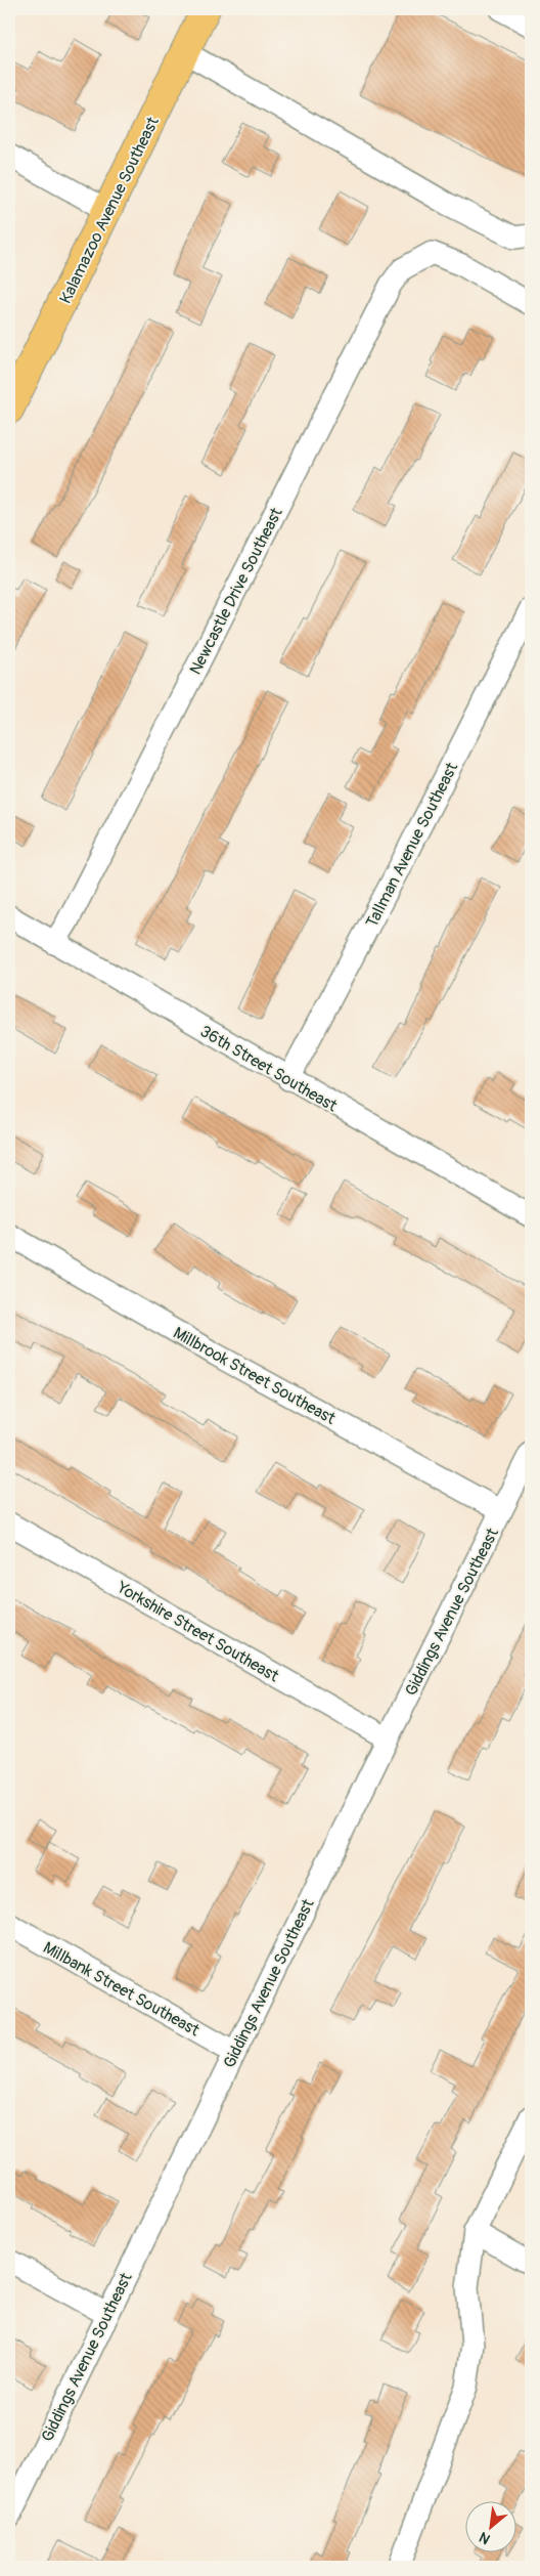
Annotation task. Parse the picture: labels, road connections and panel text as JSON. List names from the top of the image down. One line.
{"streets":{"main road":["Kalamazoo Avenue Southeast"],"street":["Newcastle Drive Southeast","Tallman Avenue Southeast","36th Street Southeast","Millbrook Street Southeast","Giddings Avenue Southeast","Yorkshire Street Southeast","Millbank Street Southeast"]},"crossings":[["Newcastle Drive Southeast","36th Street Southeast"],["Tallman Avenue Southeast","36th Street Southeast"],["Millbrook Street Southeast","Giddings Avenue Southeast"],["Giddings Avenue Southeast","Yorkshire Street Southeast"],["Giddings Avenue Southeast","Millbank Street Southeast"]],"north":"bottom left"}
